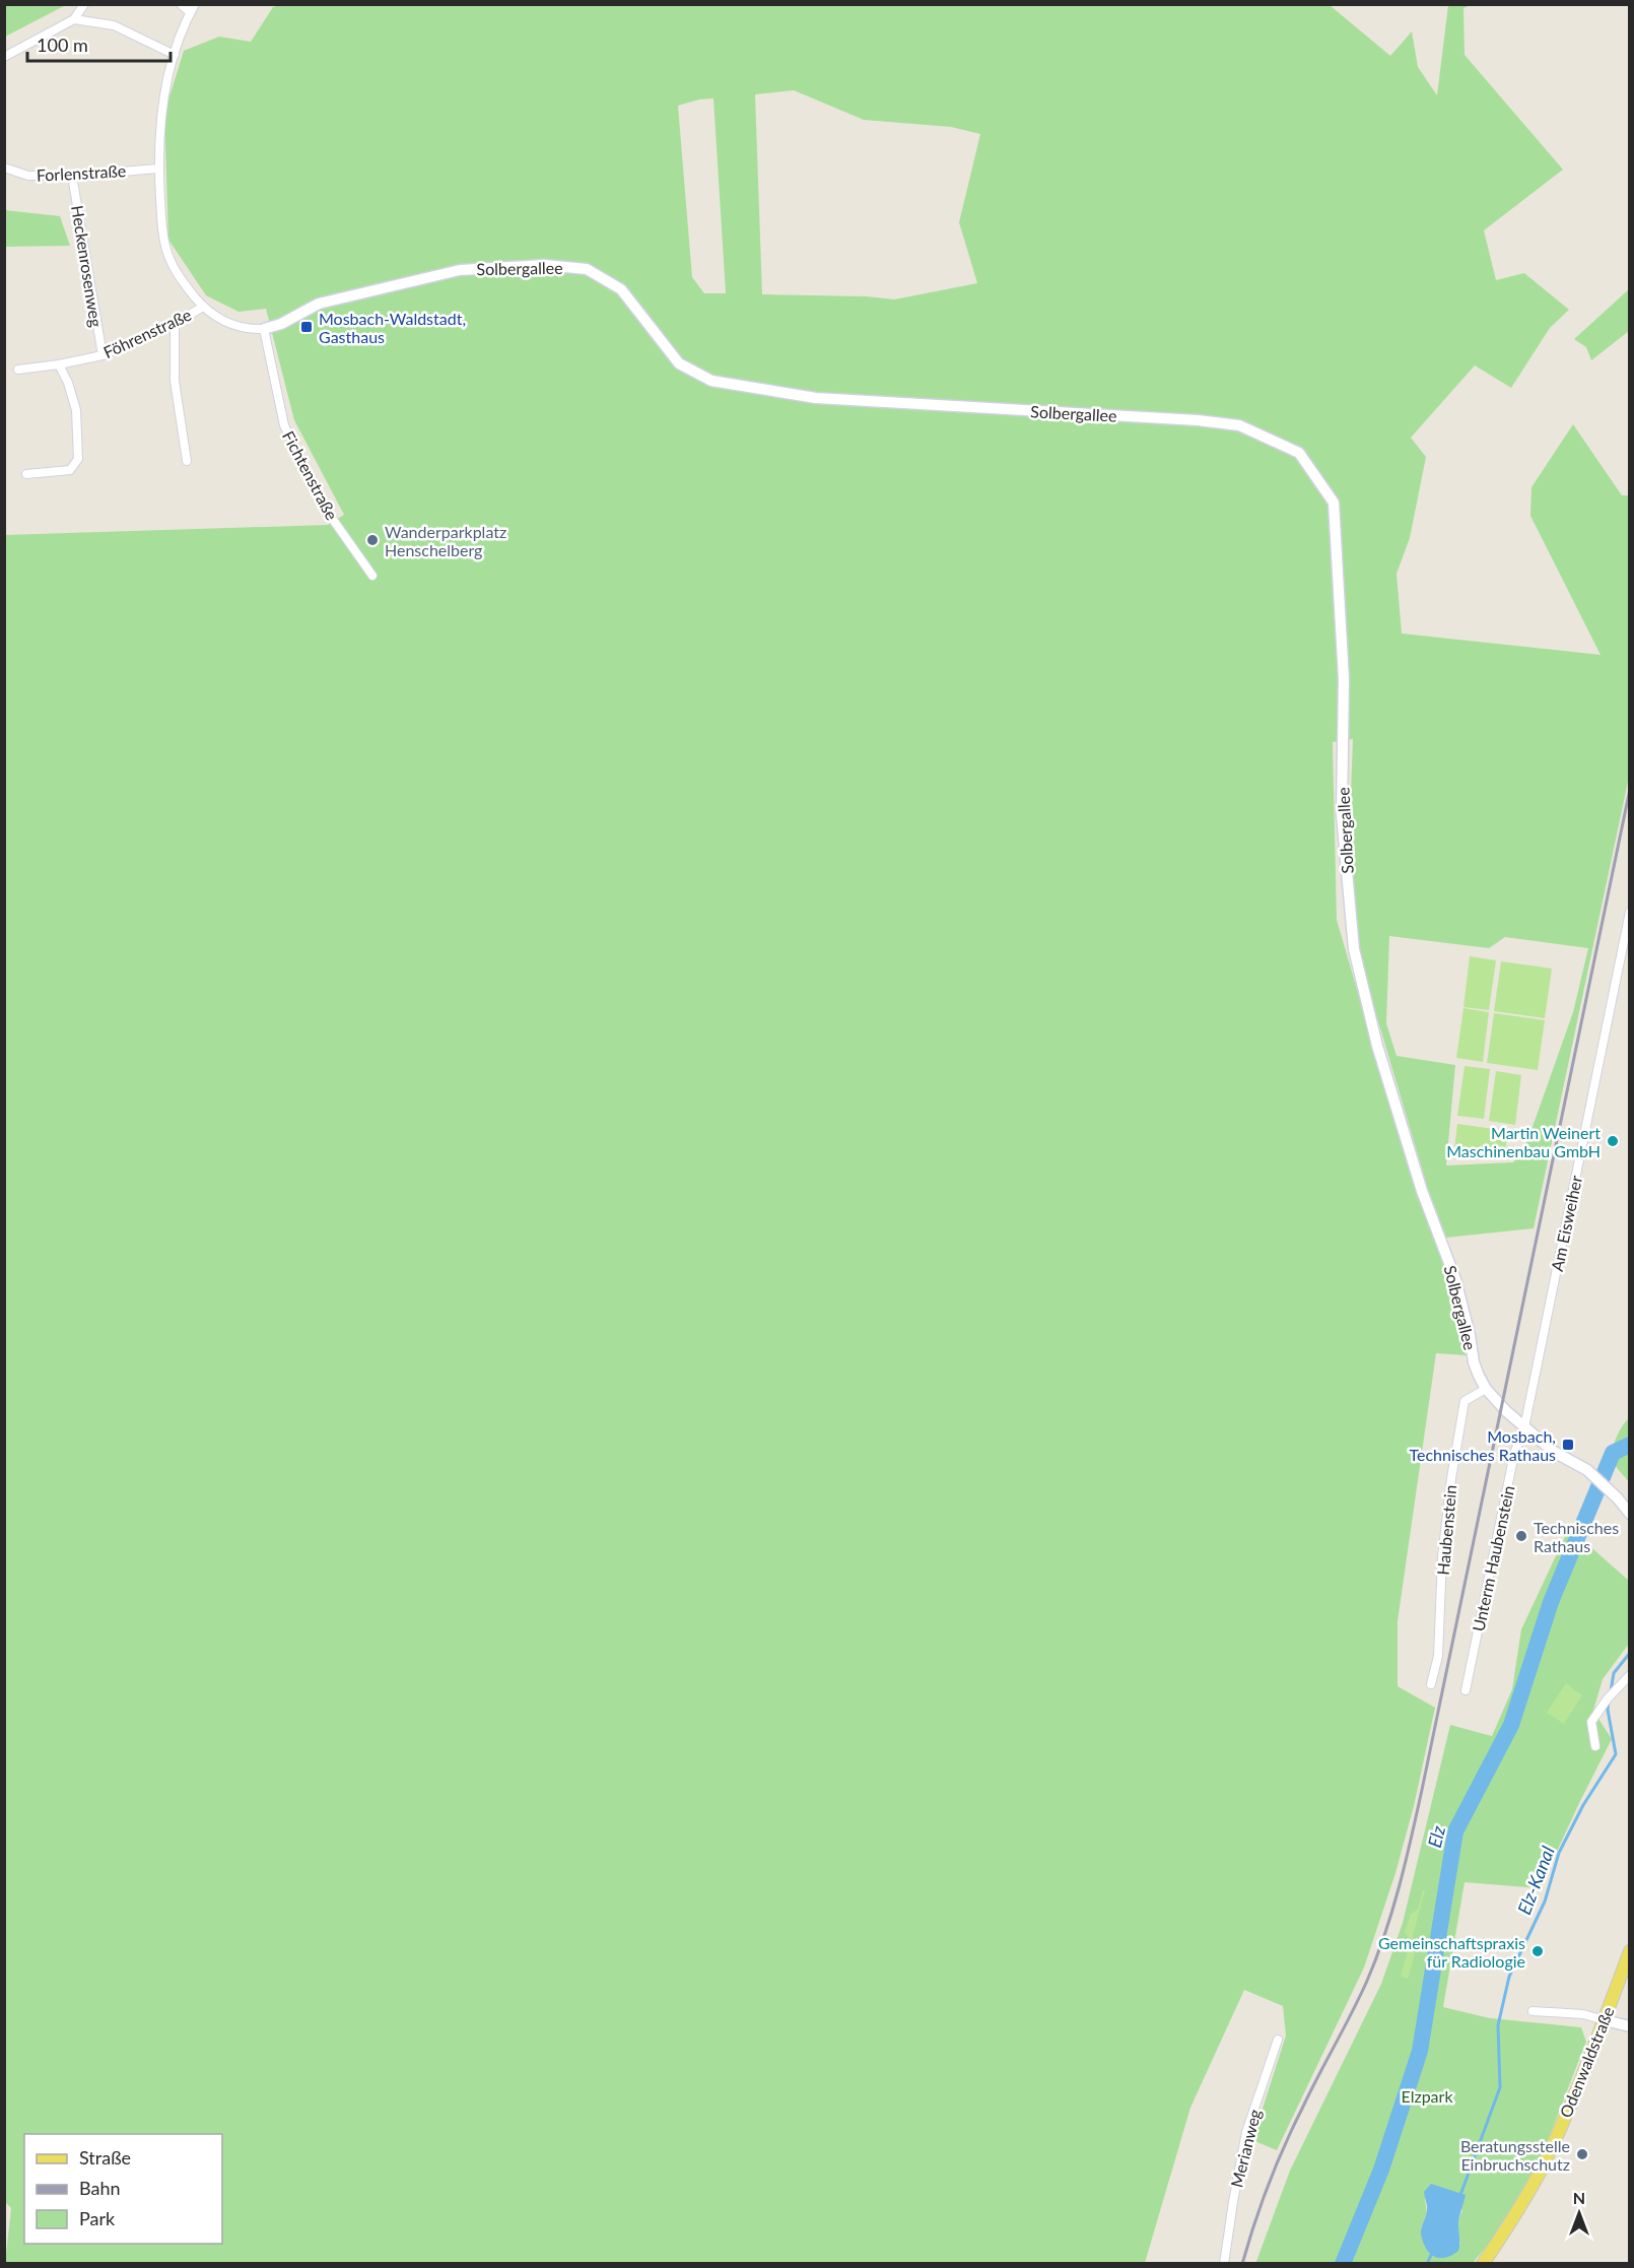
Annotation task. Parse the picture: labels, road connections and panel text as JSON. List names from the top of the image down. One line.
{"streets":{"main road":["Odenwaldstraße"],"street":["Forlenstraße","Heckenrosenweg","Solbergallee","Föhrenstraße","Fichtenstraße","Am Eisweiher","Haubenstein","Unterm Haubenstein","Merianweg"]},"crossings":[["Forlenstraße","Heckenrosenweg"],["Forlenstraße","Solbergallee"],["Heckenrosenweg","Föhrenstraße"],["Solbergallee","Föhrenstraße"],["Solbergallee","Fichtenstraße"],["Solbergallee","Am Eisweiher"],["Solbergallee","Haubenstein"],["Solbergallee","Unterm Haubenstein"],["Am Eisweiher","Unterm Haubenstein"]],"water":["Elz","Elz-Kanal"],"parks":["Elzpark"],"places":{"transit":["Mosbach-Waldstadt, Gasthaus","Mosbach, Technisches Rathaus"],"other":["Wanderparkplatz Henschelberg","Martin Weinert Maschinenbau GmbH","Technisches Rathaus","Gemeinschaftspraxis für Radiologie","Beratungsstelle Einbruchschutz"]},"legend":["Straße","Bahn","Park"],"scale_bar":"100 m","north":"top"}
